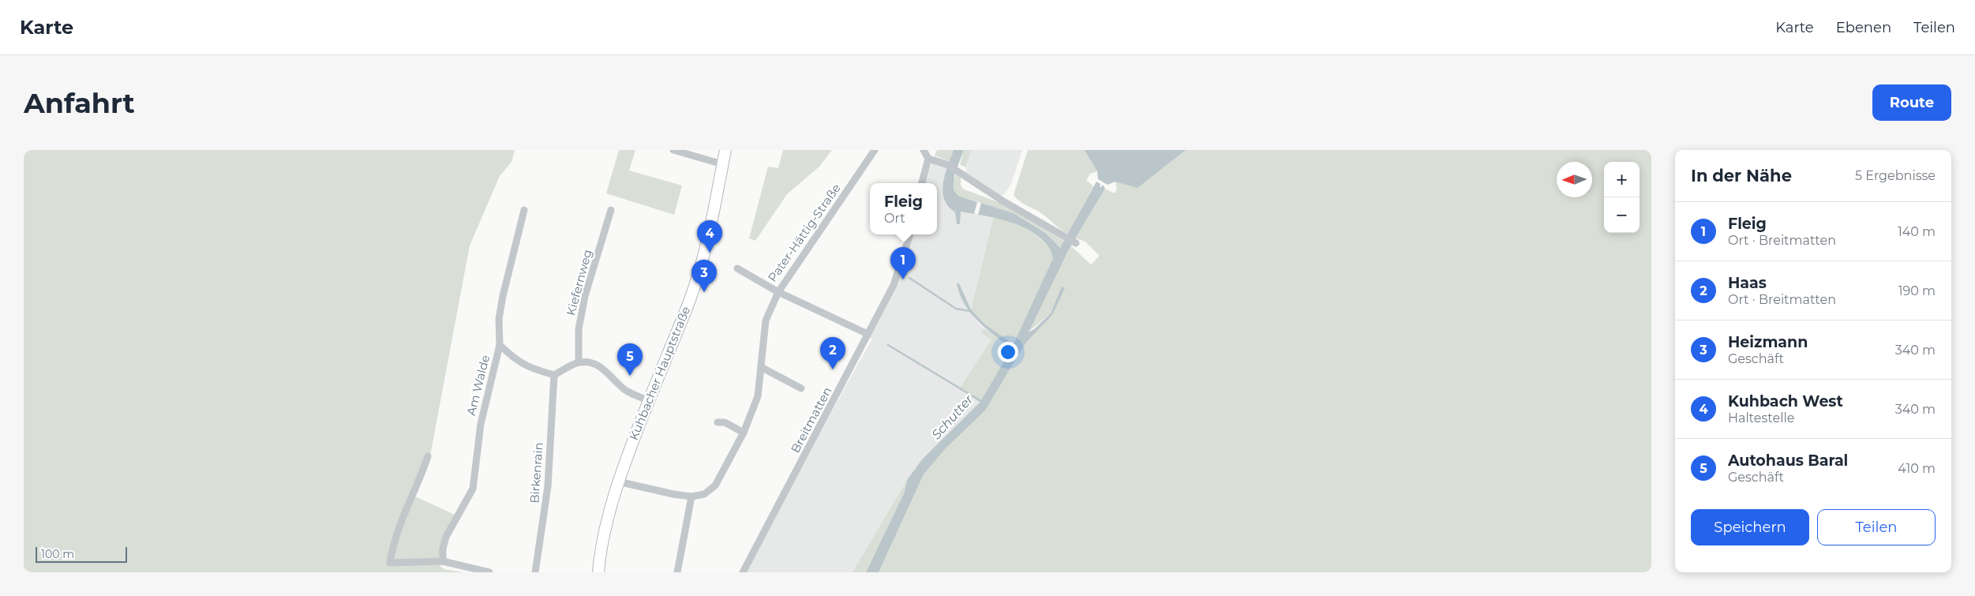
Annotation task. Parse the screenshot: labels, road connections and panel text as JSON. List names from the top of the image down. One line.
{"streets":{"main road":["Kuhbacher Hauptstraße"],"street":["Pater-Hättig-Straße","Kiefernweg","Am Walde","Breitmatten","Birkenrain"]},"water":["Schutter"],"scale_bar":"100 m","north":"left","page":{"header":"Karte","nav":["Karte","Ebenen","Teilen"],"buttons":["Route",["Speichern","Teilen"]],"title":"Anfahrt","heading":["In der Nähe","5 Ergebnisse"],"map_buttons":["+","−"],"popup":["Fleig","Ort"],"list":[{"mark":"1","name":"Fleig","note":"Ort · Breitmatten","value":"140 m"},{"mark":"2","name":"Haas","note":"Ort · Breitmatten","value":"190 m"},{"mark":"3","name":"Heizmann","note":"Geschäft","value":"340 m"},{"mark":"4","name":"Kuhbach West","note":"Haltestelle","value":"340 m"},{"mark":"5","name":"Autohaus Baral","note":"Geschäft","value":"410 m"}],"pins":["4","1","3","2","5"],"scale":"100 m"}}
